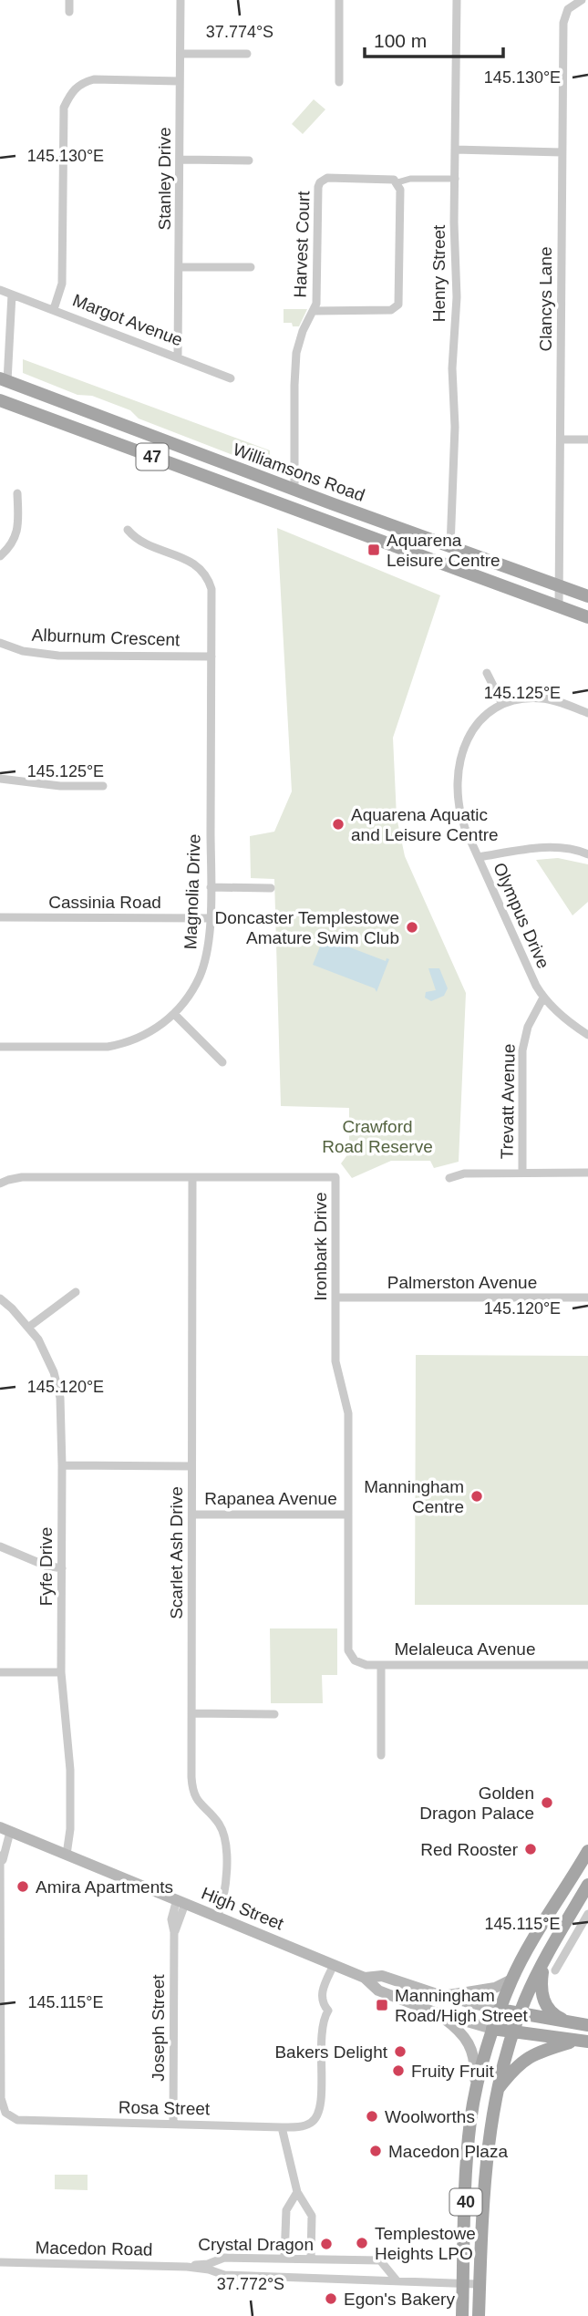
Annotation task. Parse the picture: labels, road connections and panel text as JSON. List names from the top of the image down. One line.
{"streets":{"main road":["47","Williamsons Road","High Street","40"],"street":["Stanley Drive","Harvest Court","Henry Street","Clancys Lane","Margot Avenue","Alburnum Crescent","Magnolia Drive","Cassinia Road","Olympus Drive","Trevatt Avenue","Ironbark Drive","Palmerston Avenue","Rapanea Avenue","Scarlet Ash Drive","Fyfe Drive","Melaleuca Avenue","Joseph Street","Rosa Street","Macedon Road"]},"crossings":[["Stanley Drive","Margot Avenue"],["Harvest Court","Henry Street"],["Harvest Court","Williamsons Road"],["Henry Street","Williamsons Road"],["Clancys Lane","Williamsons Road"],["Alburnum Crescent","Magnolia Drive"],["Magnolia Drive","Cassinia Road"],["Olympus Drive","Trevatt Avenue"],["Ironbark Drive","Palmerston Avenue"],["Ironbark Drive","Rapanea Avenue"],["Ironbark Drive","Scarlet Ash Drive"],["Ironbark Drive","Melaleuca Avenue"],["Rapanea Avenue","Scarlet Ash Drive"],["Scarlet Ash Drive","High Street"],["Fyfe Drive","High Street"],["High Street","Joseph Street"],["High Street","Rosa Street"],["High Street","40"],["Joseph Street","Rosa Street"],["40","Macedon Road"]],"parks":["Crawford Road Reserve"],"places":{"transit":["Aquarena Leisure Centre","Manningham Road/High Street"],"other":["Aquarena Aquatic and Leisure Centre","Doncaster Templestowe Amature Swim Club","Manningham Centre","Golden Dragon Palace","Red Rooster","Amira Apartments","Bakers Delight","Fruity Fruit","Woolworths","Macedon Plaza","Templestowe Heights LPO","Crystal Dragon","Egon's Bakery"]},"scale_bar":"100 m","coordinates":["37.774°S","145.130°E","145.125°E","145.120°E","145.115°E","37.772°S"]}
